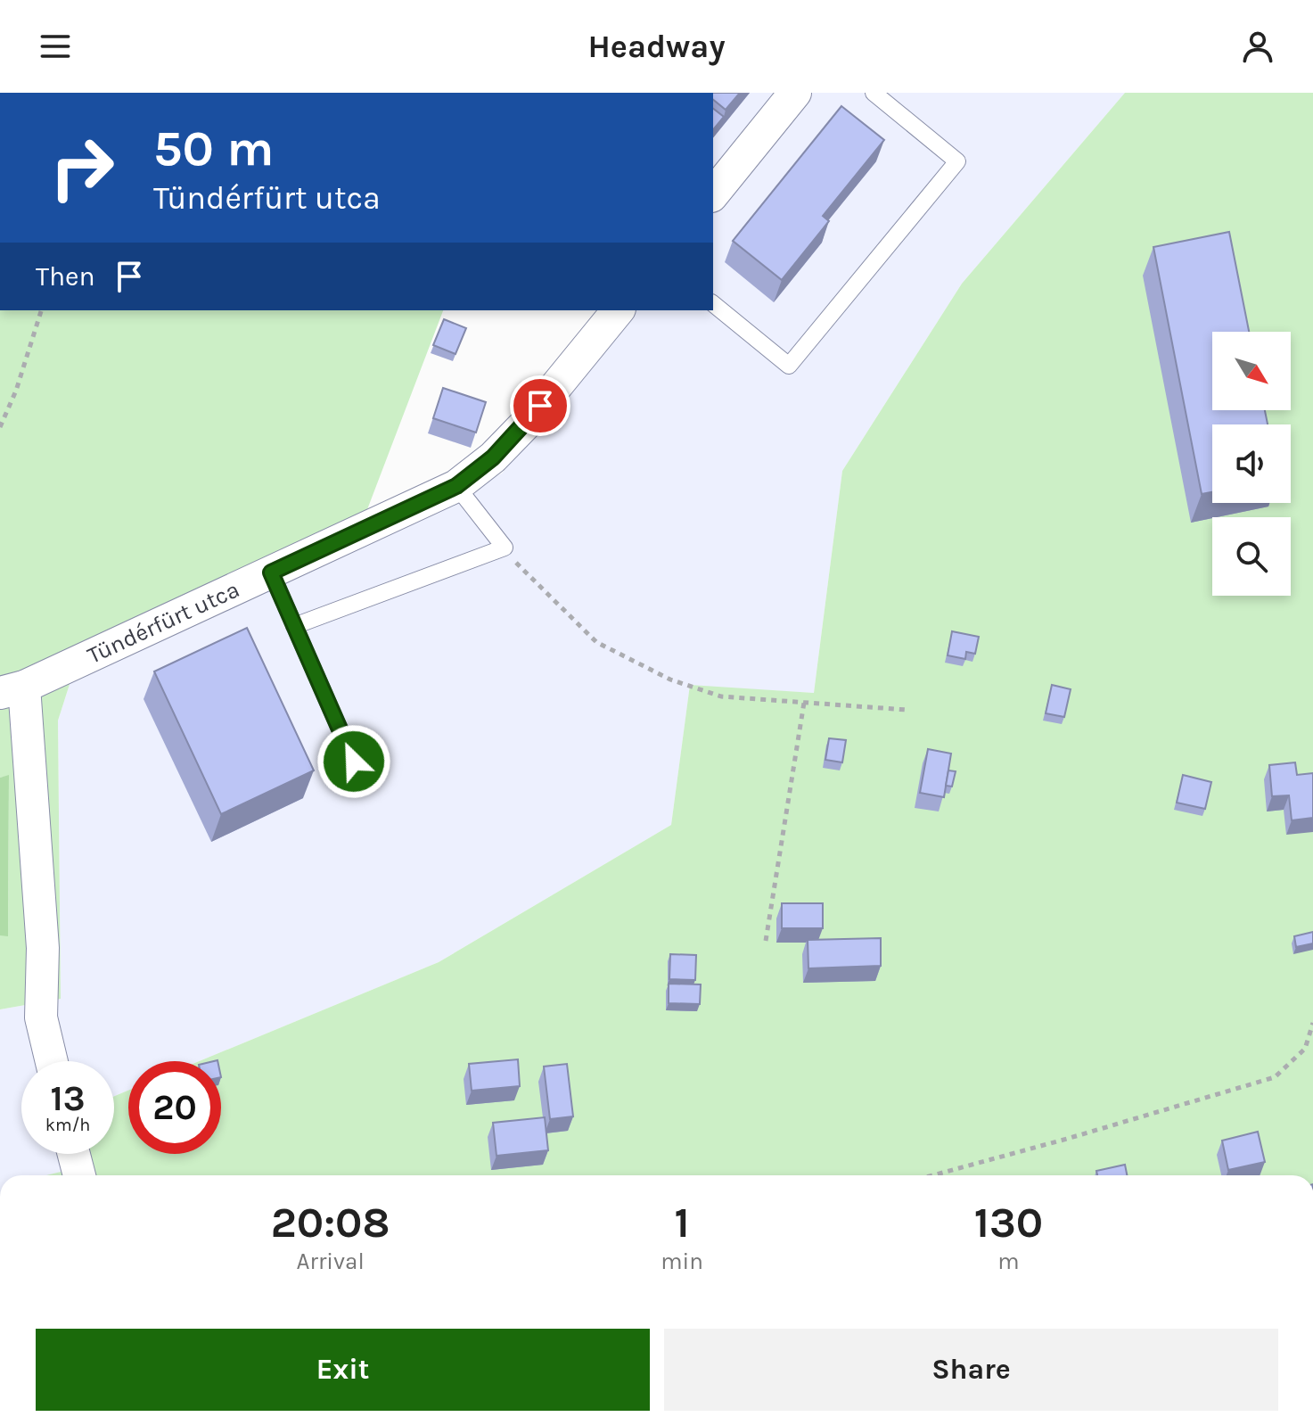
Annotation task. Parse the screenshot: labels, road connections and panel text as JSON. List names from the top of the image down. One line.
{"streets":{"street":["Tündérfürt utca"]},"north":"bottom right","page":{"header":"Headway","turn":["50 m","Tündérfürt utca"],"then":"Then","speed":"13 km/h","limit":"20","eta":["20:08","Arrival","1","min","130","m"],"buttons":["Exit","Share"]}}
